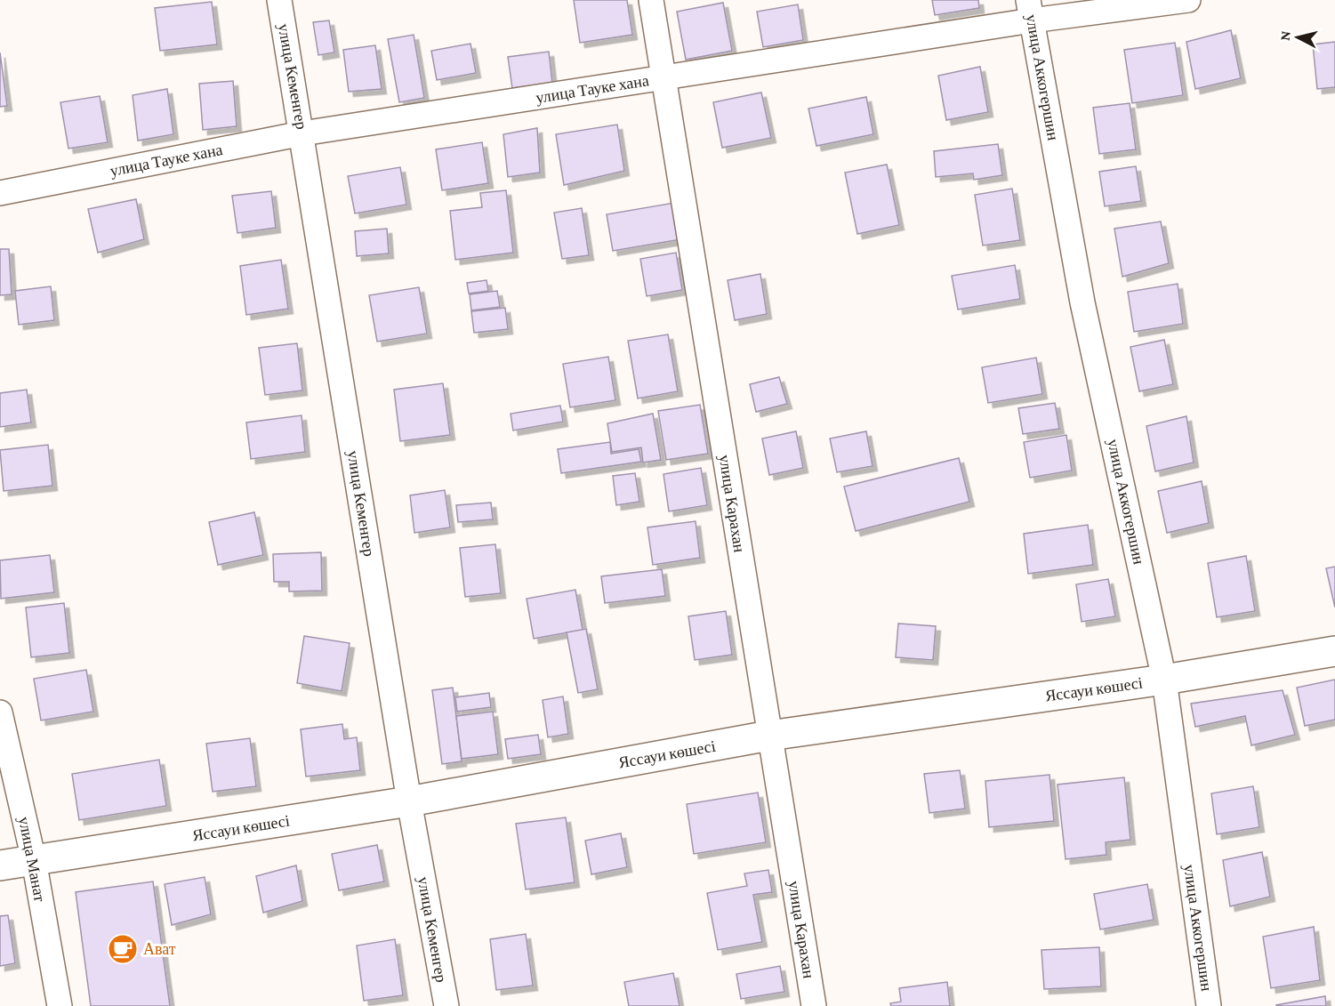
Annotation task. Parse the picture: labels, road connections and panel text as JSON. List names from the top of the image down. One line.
{"streets":{"main road":["Яссауи көшесі"],"street":["улица Кеменгер","улица Аккогершин","улица Тауке хана","улица Карахан","улица Манат"]},"crossings":[["улица Кеменгер","улица Тауке хана"],["улица Кеменгер","Яссауи көшесі"],["улица Аккогершин","улица Тауке хана"],["улица Аккогершин","Яссауи көшесі"],["улица Тауке хана","улица Карахан"],["улица Карахан","Яссауи көшесі"],["Яссауи көшесі","улица Манат"]],"places":{"cafe":["Ават"]},"north":"left"}
